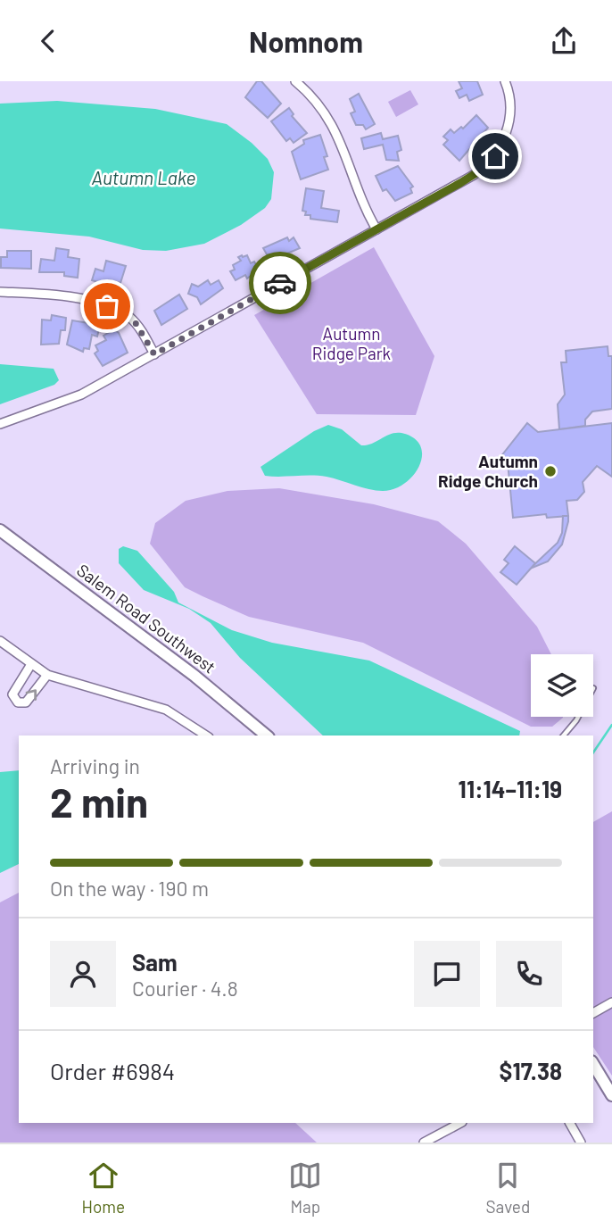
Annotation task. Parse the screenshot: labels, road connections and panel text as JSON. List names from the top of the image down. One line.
{"streets":{"main road":["Salem Road Southwest"]},"water":["Autumn Lake"],"parks":["Autumn Ridge Park"],"places":["Autumn Ridge Church"],"page":{"header":"Nomnom","heading":["2 min","Arriving in","11:14–11:19"],"panel":["Sam","Courier · 4.8","Order #6984","$17.38"],"bar":"On the way · 190 m","tabs":["Home","Map","Saved"]}}
